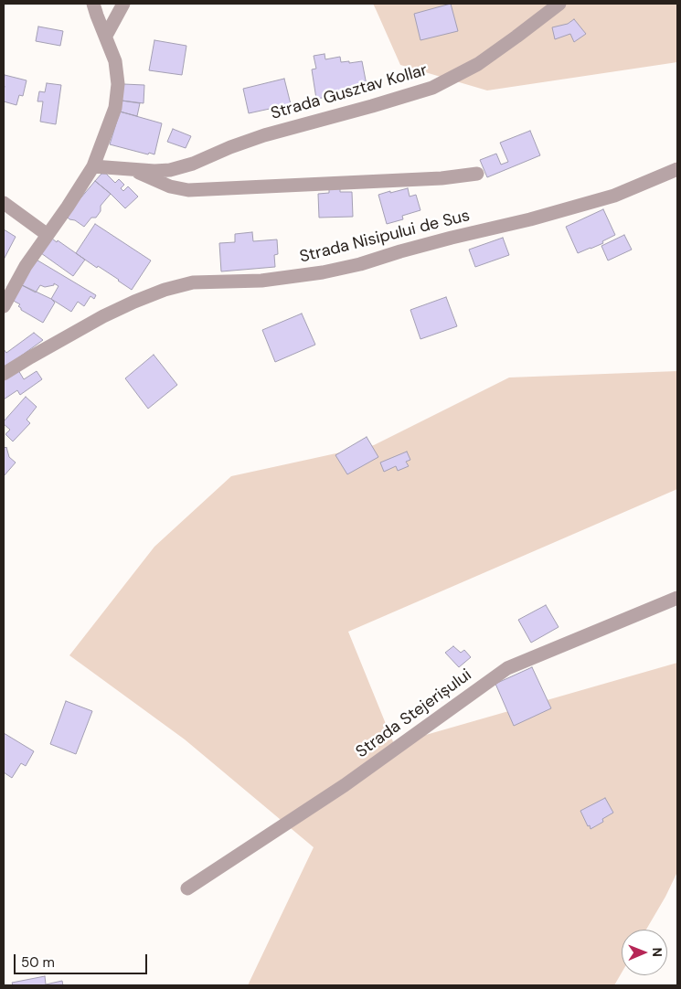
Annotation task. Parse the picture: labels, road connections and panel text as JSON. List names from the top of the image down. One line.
{"streets":{"street":["Strada Gusztav Kollar","Strada Nisipului de Sus","Strada Stejerișului"]},"scale_bar":"50 m","north":"right"}
